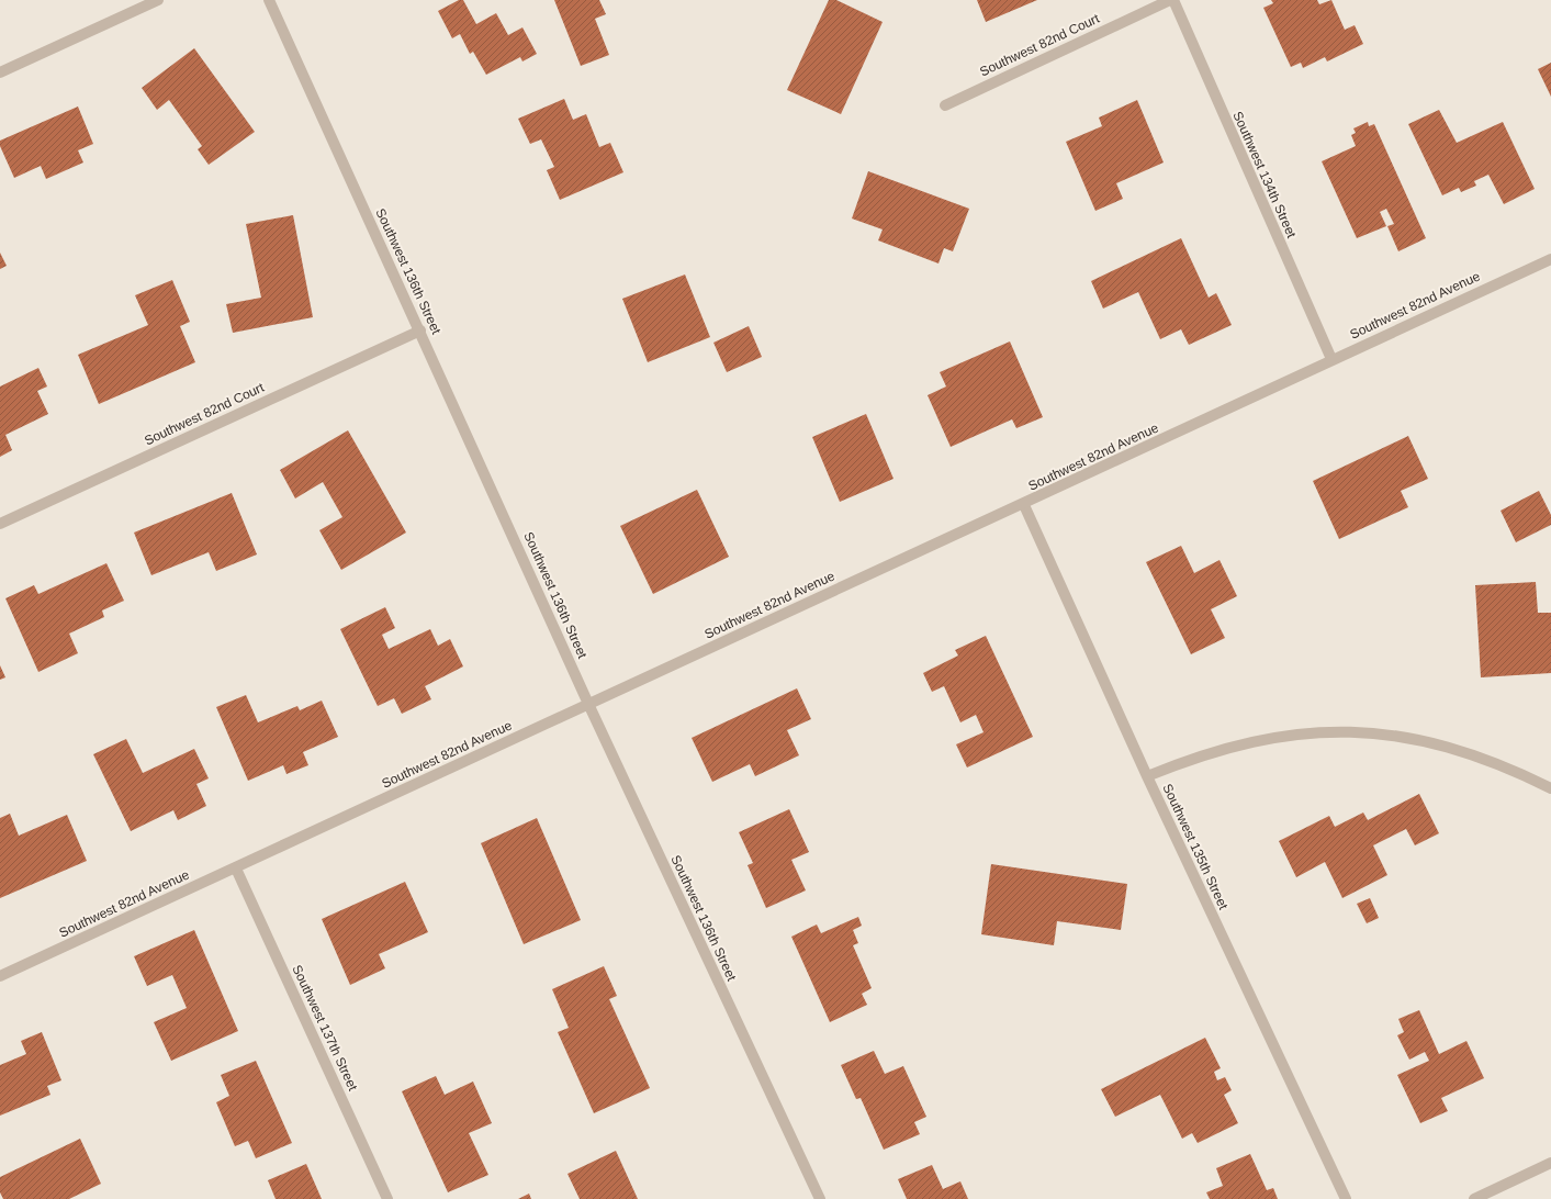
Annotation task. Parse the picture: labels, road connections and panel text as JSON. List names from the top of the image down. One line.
{"streets":{"street":["Southwest 82nd Court","Southwest 134th Street","Southwest 136th Street","Southwest 82nd Avenue","Southwest 135th Street","Southwest 137th Street"]},"crossings":[["Southwest 82nd Court","Southwest 136th Street"],["Southwest 134th Street","Southwest 82nd Avenue"],["Southwest 136th Street","Southwest 82nd Avenue"],["Southwest 82nd Avenue","Southwest 135th Street"],["Southwest 82nd Avenue","Southwest 137th Street"]]}
